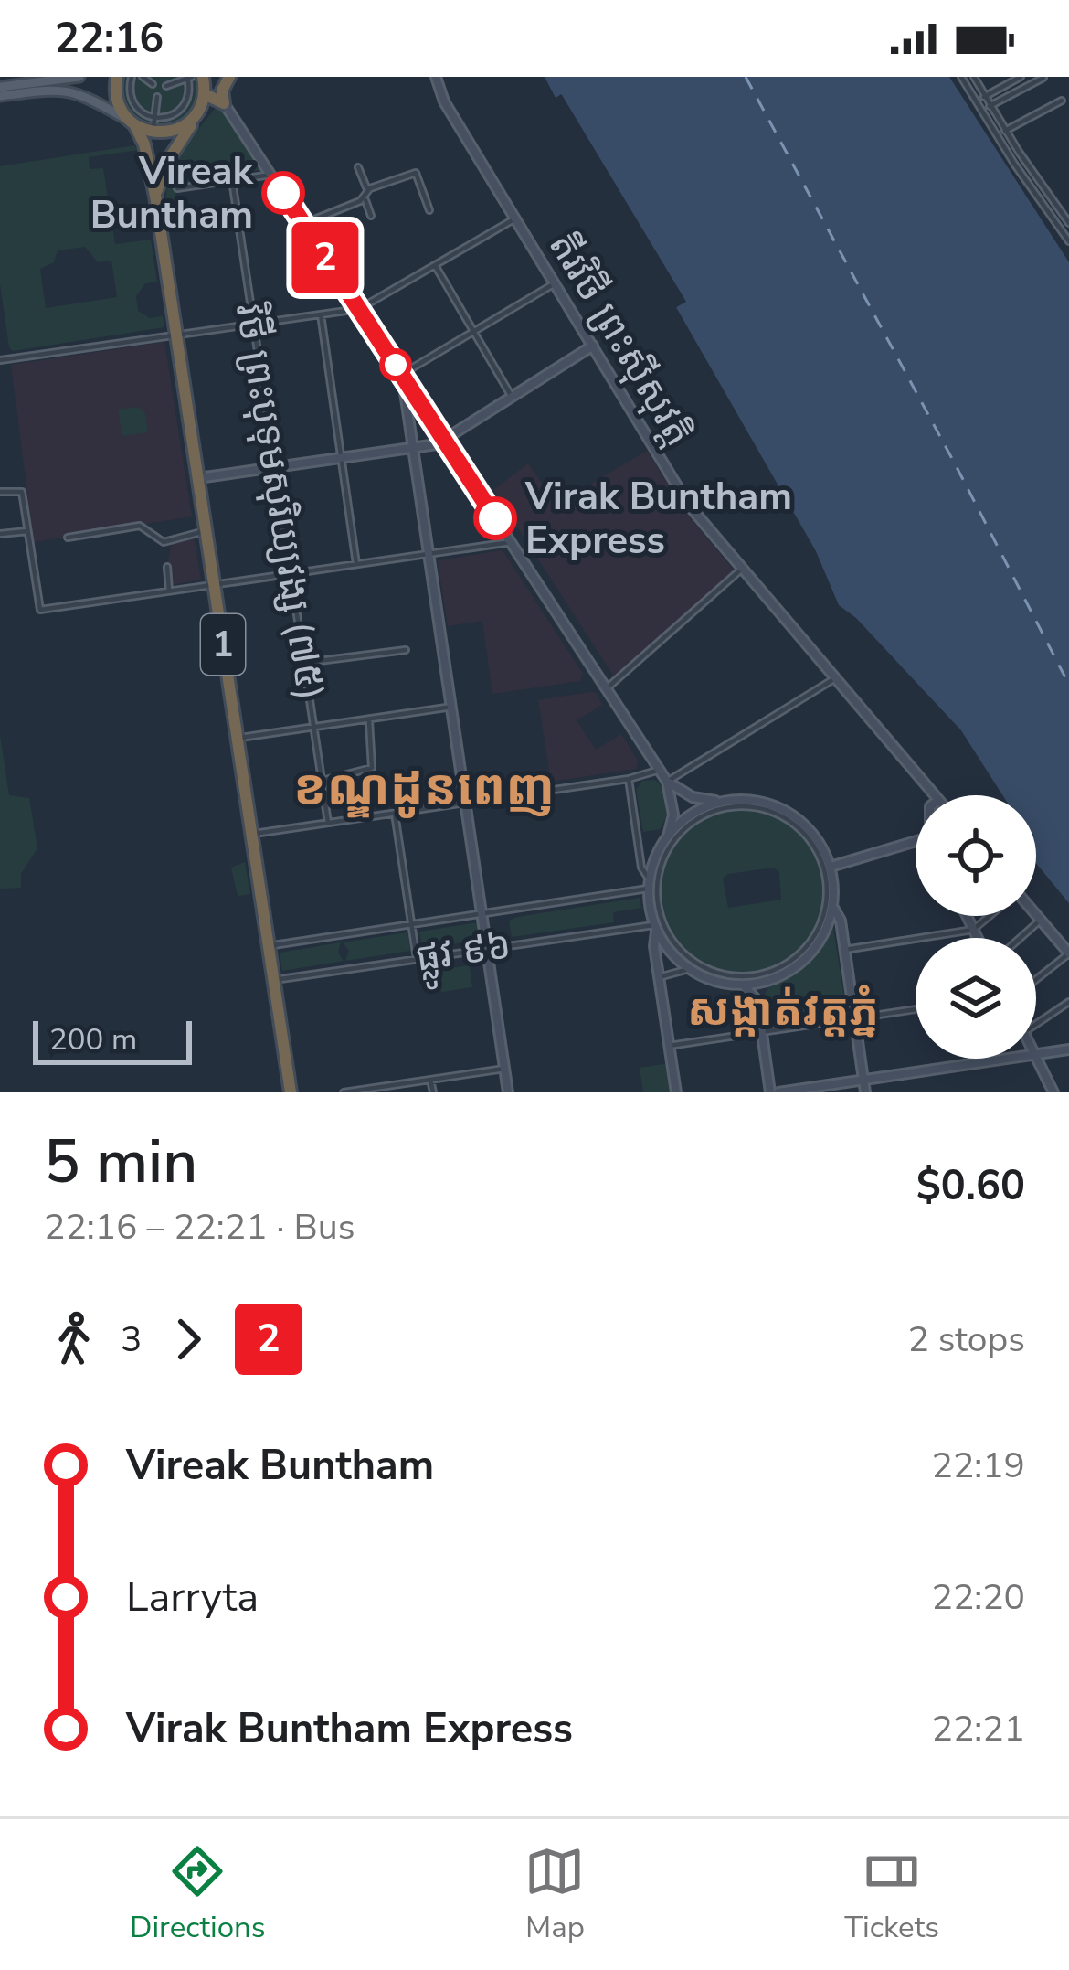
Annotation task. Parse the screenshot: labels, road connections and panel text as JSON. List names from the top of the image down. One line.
{"streets":{"highway":["1"],"main road":["តីរវិថី ព្រះស៊ីសុវត្តិ"],"street":["វិថី ព្រះបុទុមសុរិយ្យវង្ស (៧៥)","ផ្លូវ ៩៦"]},"crossings":[["1","ផ្លូវ ៩៦"]],"districts":["ខណ្ឌដូនពេញ","សង្កាត់វត្តភ្នំ"],"places":["Vireak Buntham","Virak Buntham Express"],"lines":["bus line 2"],"scale_bar":"200 m","page":{"status":"22:16","on_map":"2","scale":"200 m","heading":["5 min","22:16 – 22:21 · Bus","$0.60"],"legs":["3","2","2 stops"],"list":[{"name":"Vireak Buntham","value":"22:19"},{"name":"Larryta","value":"22:20"},{"name":"Virak Buntham Express","value":"22:21"}],"tabs":["Directions","Map","Tickets"]}}
